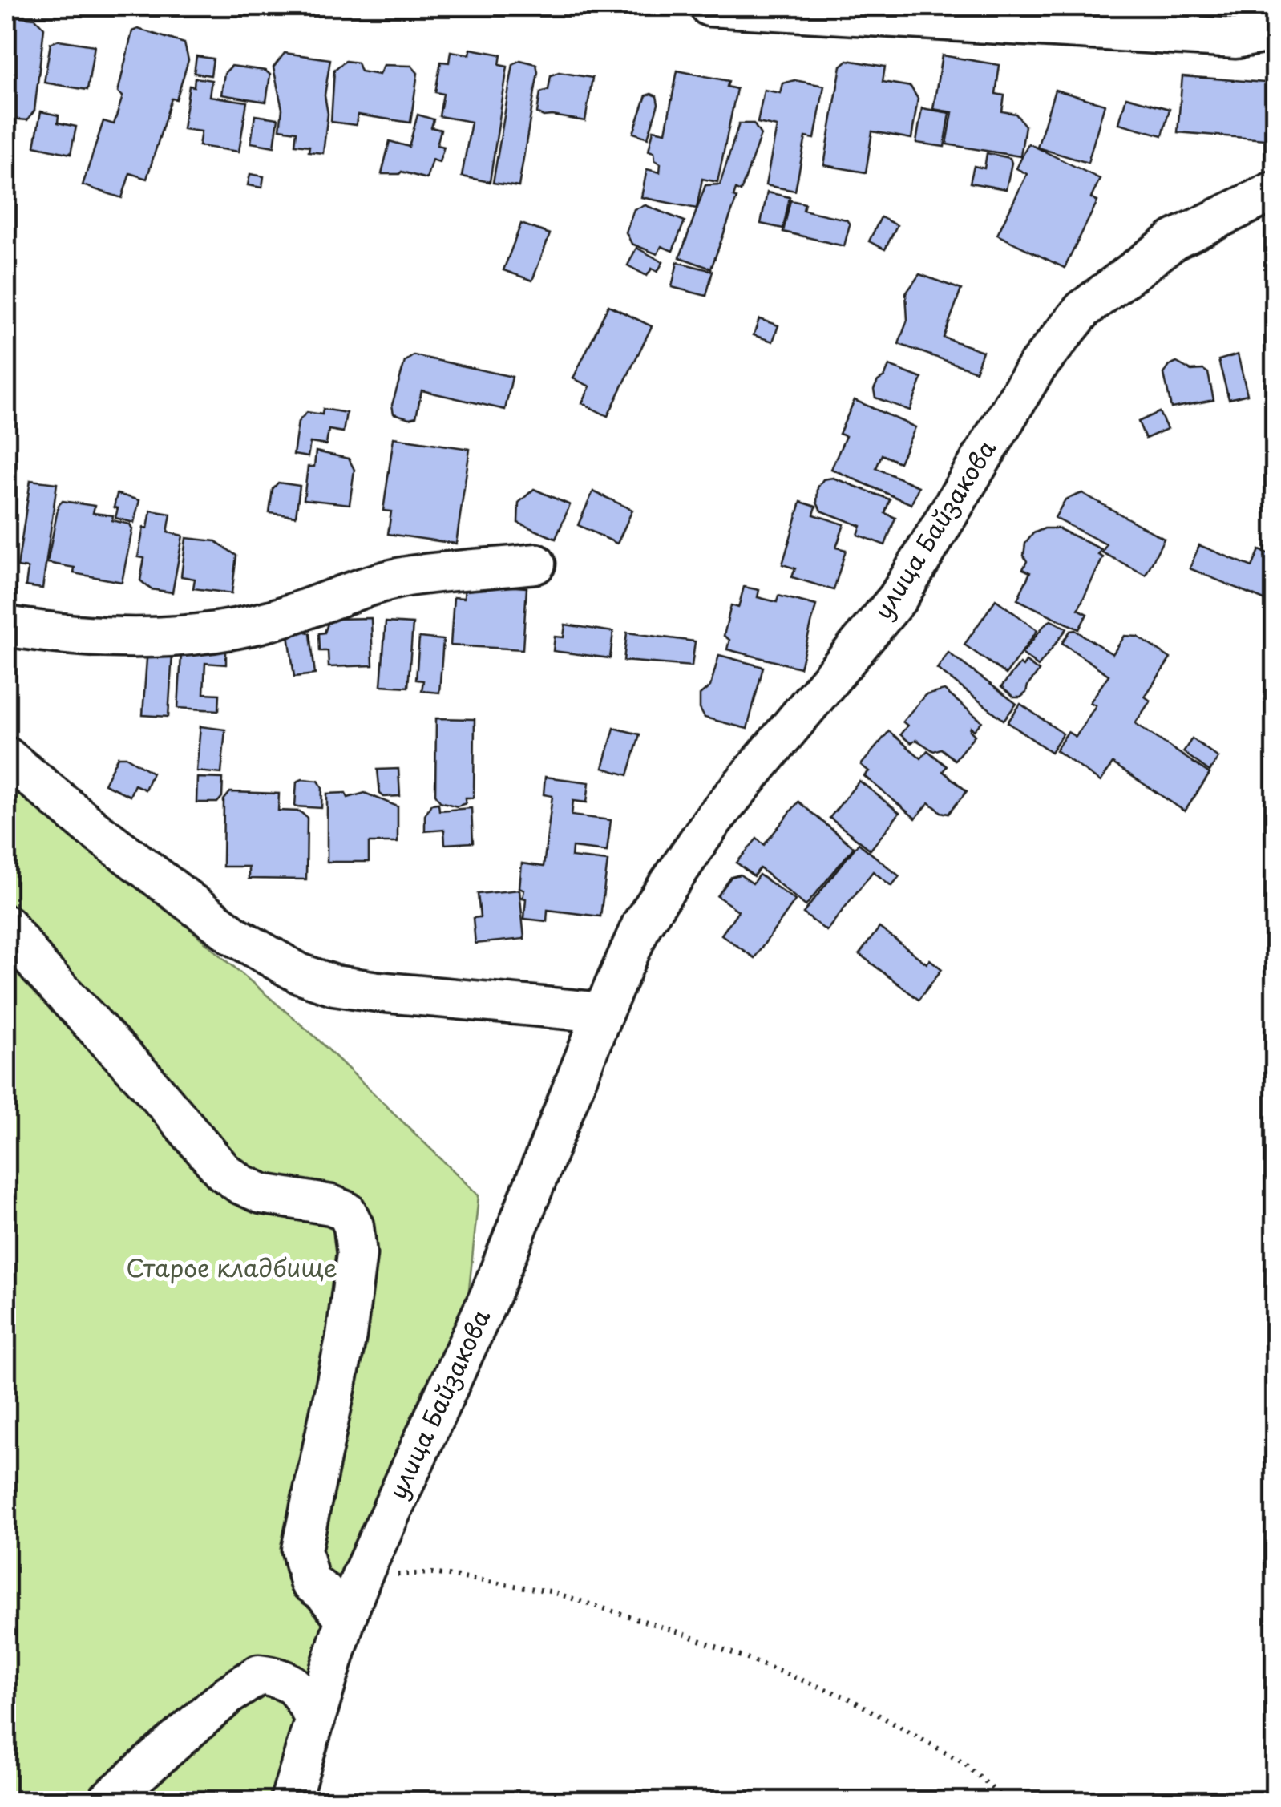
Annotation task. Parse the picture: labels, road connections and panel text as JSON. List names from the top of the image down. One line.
{"streets":{"street":["улица Байзакова"]},"parks":["Старое кладбище"]}
